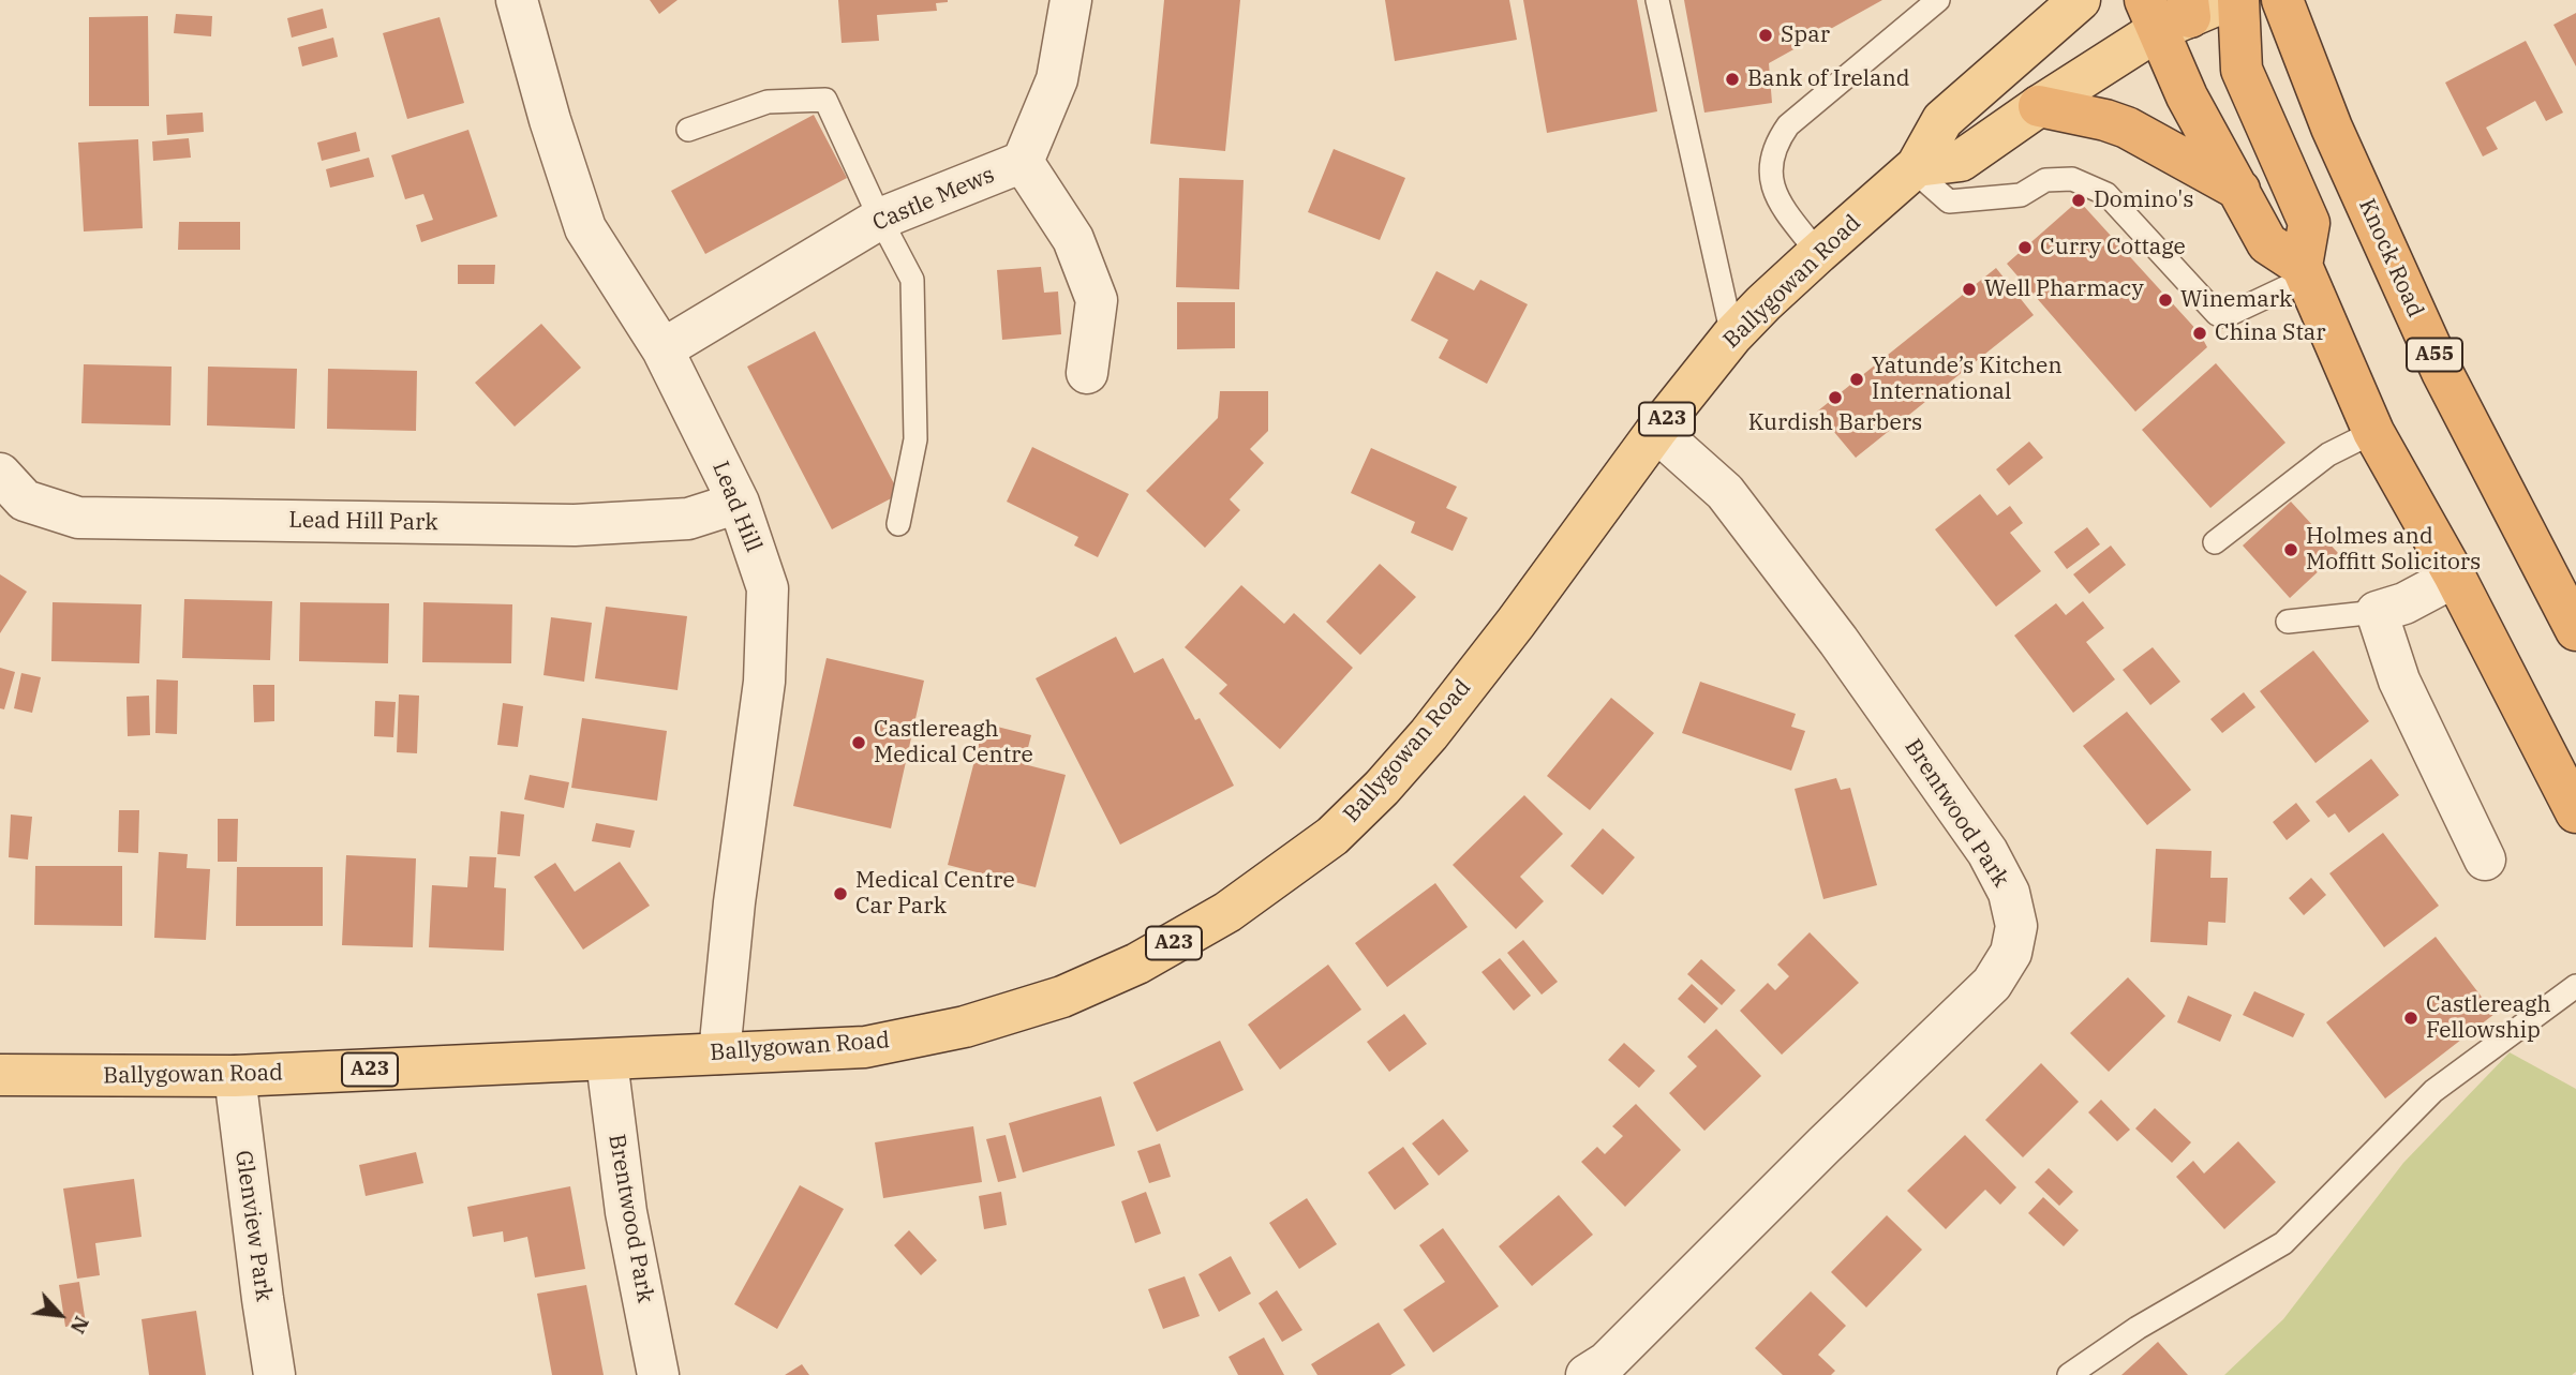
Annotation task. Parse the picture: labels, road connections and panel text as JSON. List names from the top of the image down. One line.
{"streets":{"highway":["Knock Road","A55"],"main road":["Ballygowan Road","A23"],"street":["Castle Mews","Lead Hill","Lead Hill Park","Brentwood Park","Glenview Park"]},"crossings":[["Castle Mews","Lead Hill"],["Ballygowan Road","Lead Hill"],["Ballygowan Road","Brentwood Park"],["Ballygowan Road","Glenview Park"],["Lead Hill","Lead Hill Park"]],"places":["Spar","Bank of Ireland","Domino's","Curry Cottage","Well Pharmacy","Winemark","China Star","Yatunde’s Kitchen International","Kurdish Barbers","Holmes and Moffitt Solicitors","Castlereagh Medical Centre","Medical Centre Car Park","Castlereagh Fellowship"],"north":"bottom right"}
